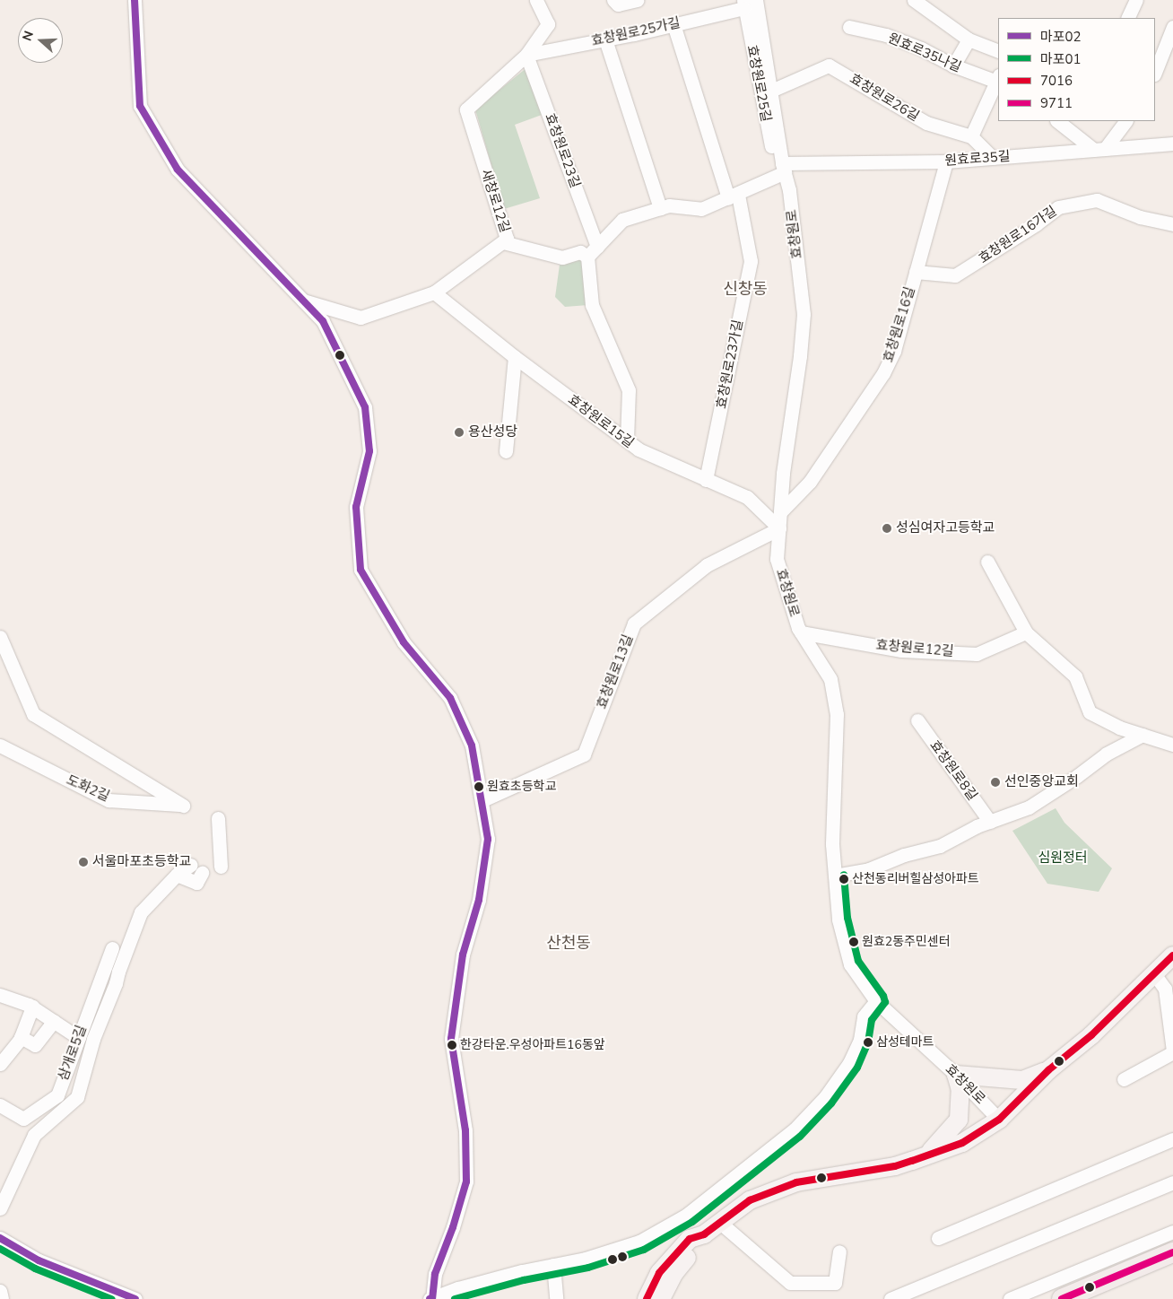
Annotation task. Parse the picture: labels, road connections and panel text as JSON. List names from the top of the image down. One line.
{"streets":{"street":["효창원로25가길","원효로35나길","효창원로25길","효창원로26길","효창원로23길","원효로35길","새창로12길","효창원로","효창원로16가길","효창원로16길","효창원로23가길","효창원로15길","효창원로12길","효창원로13길","효창원로8길","도화2길","삼개로5길"]},"crossings":[["효창원로25가길","효창원로25길"],["효창원로25가길","효창원로23길"],["효창원로25가길","새창로12길"],["효창원로25길","원효로35길"],["효창원로25길","효창원로"],["효창원로26길","원효로35길"],["효창원로26길","효창원로"],["효창원로23길","새창로12길"],["원효로35길","효창원로"],["원효로35길","효창원로16길"],["새창로12길","효창원로15길"],["효창원로","효창원로16길"],["효창원로","효창원로15길"],["효창원로","효창원로12길"],["효창원로","효창원로13길"],["효창원로16가길","효창원로16길"],["효창원로23가길","효창원로15길"],["효창원로15길","효창원로13길"]],"districts":["신창동","산천동"],"parks":["심원정터"],"places":["용산성당","성심여자고등학교","선인중앙교회","원효초등학교","서울마포초등학교","산천동리버힐삼성아파트","원효2동주민센터","삼성테마트","한강타운.우성아파트16동앞"],"lines":["transit line 마포02","transit line 마포01","transit line 7016","transit line 9711"],"legend":["마포02","마포01","7016","9711"],"north":"left"}
